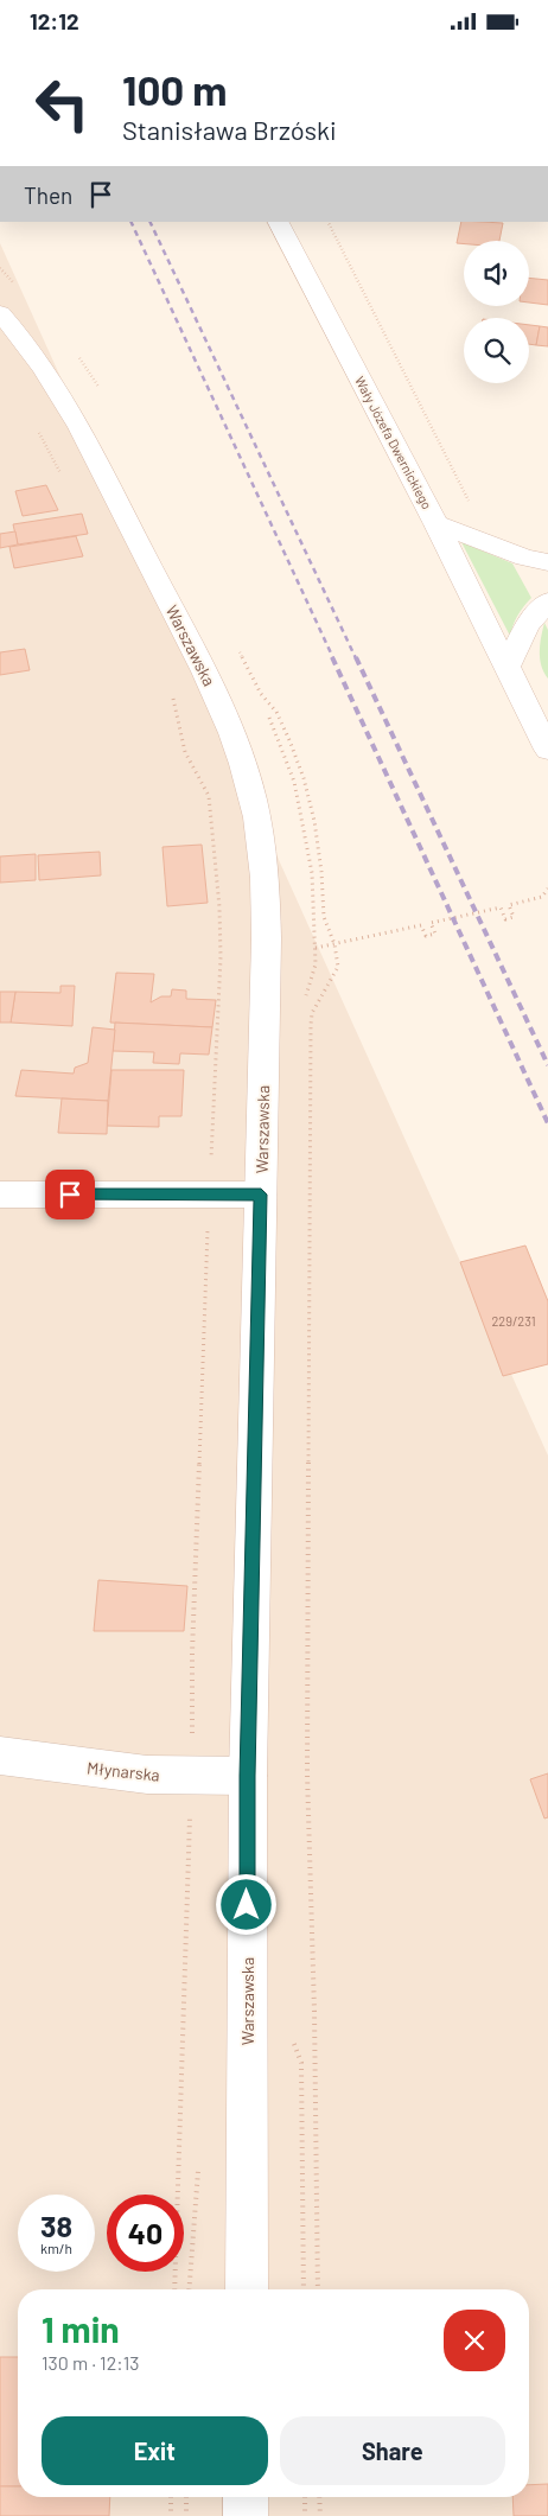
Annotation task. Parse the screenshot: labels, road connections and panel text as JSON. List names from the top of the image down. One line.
{"streets":{"street":["Wały Józefa Dwernickiego","Warszawska","Młynarska"]},"crossings":[["Warszawska","Młynarska"]],"house_numbers":["229/231"],"page":{"status":"12:12","turn":["100 m","Stanisława Brzóski"],"then":"Then","speed":"38 km/h","limit":"40","heading":["1 min","130 m · 12:13"],"buttons":["Exit","Share"]}}
